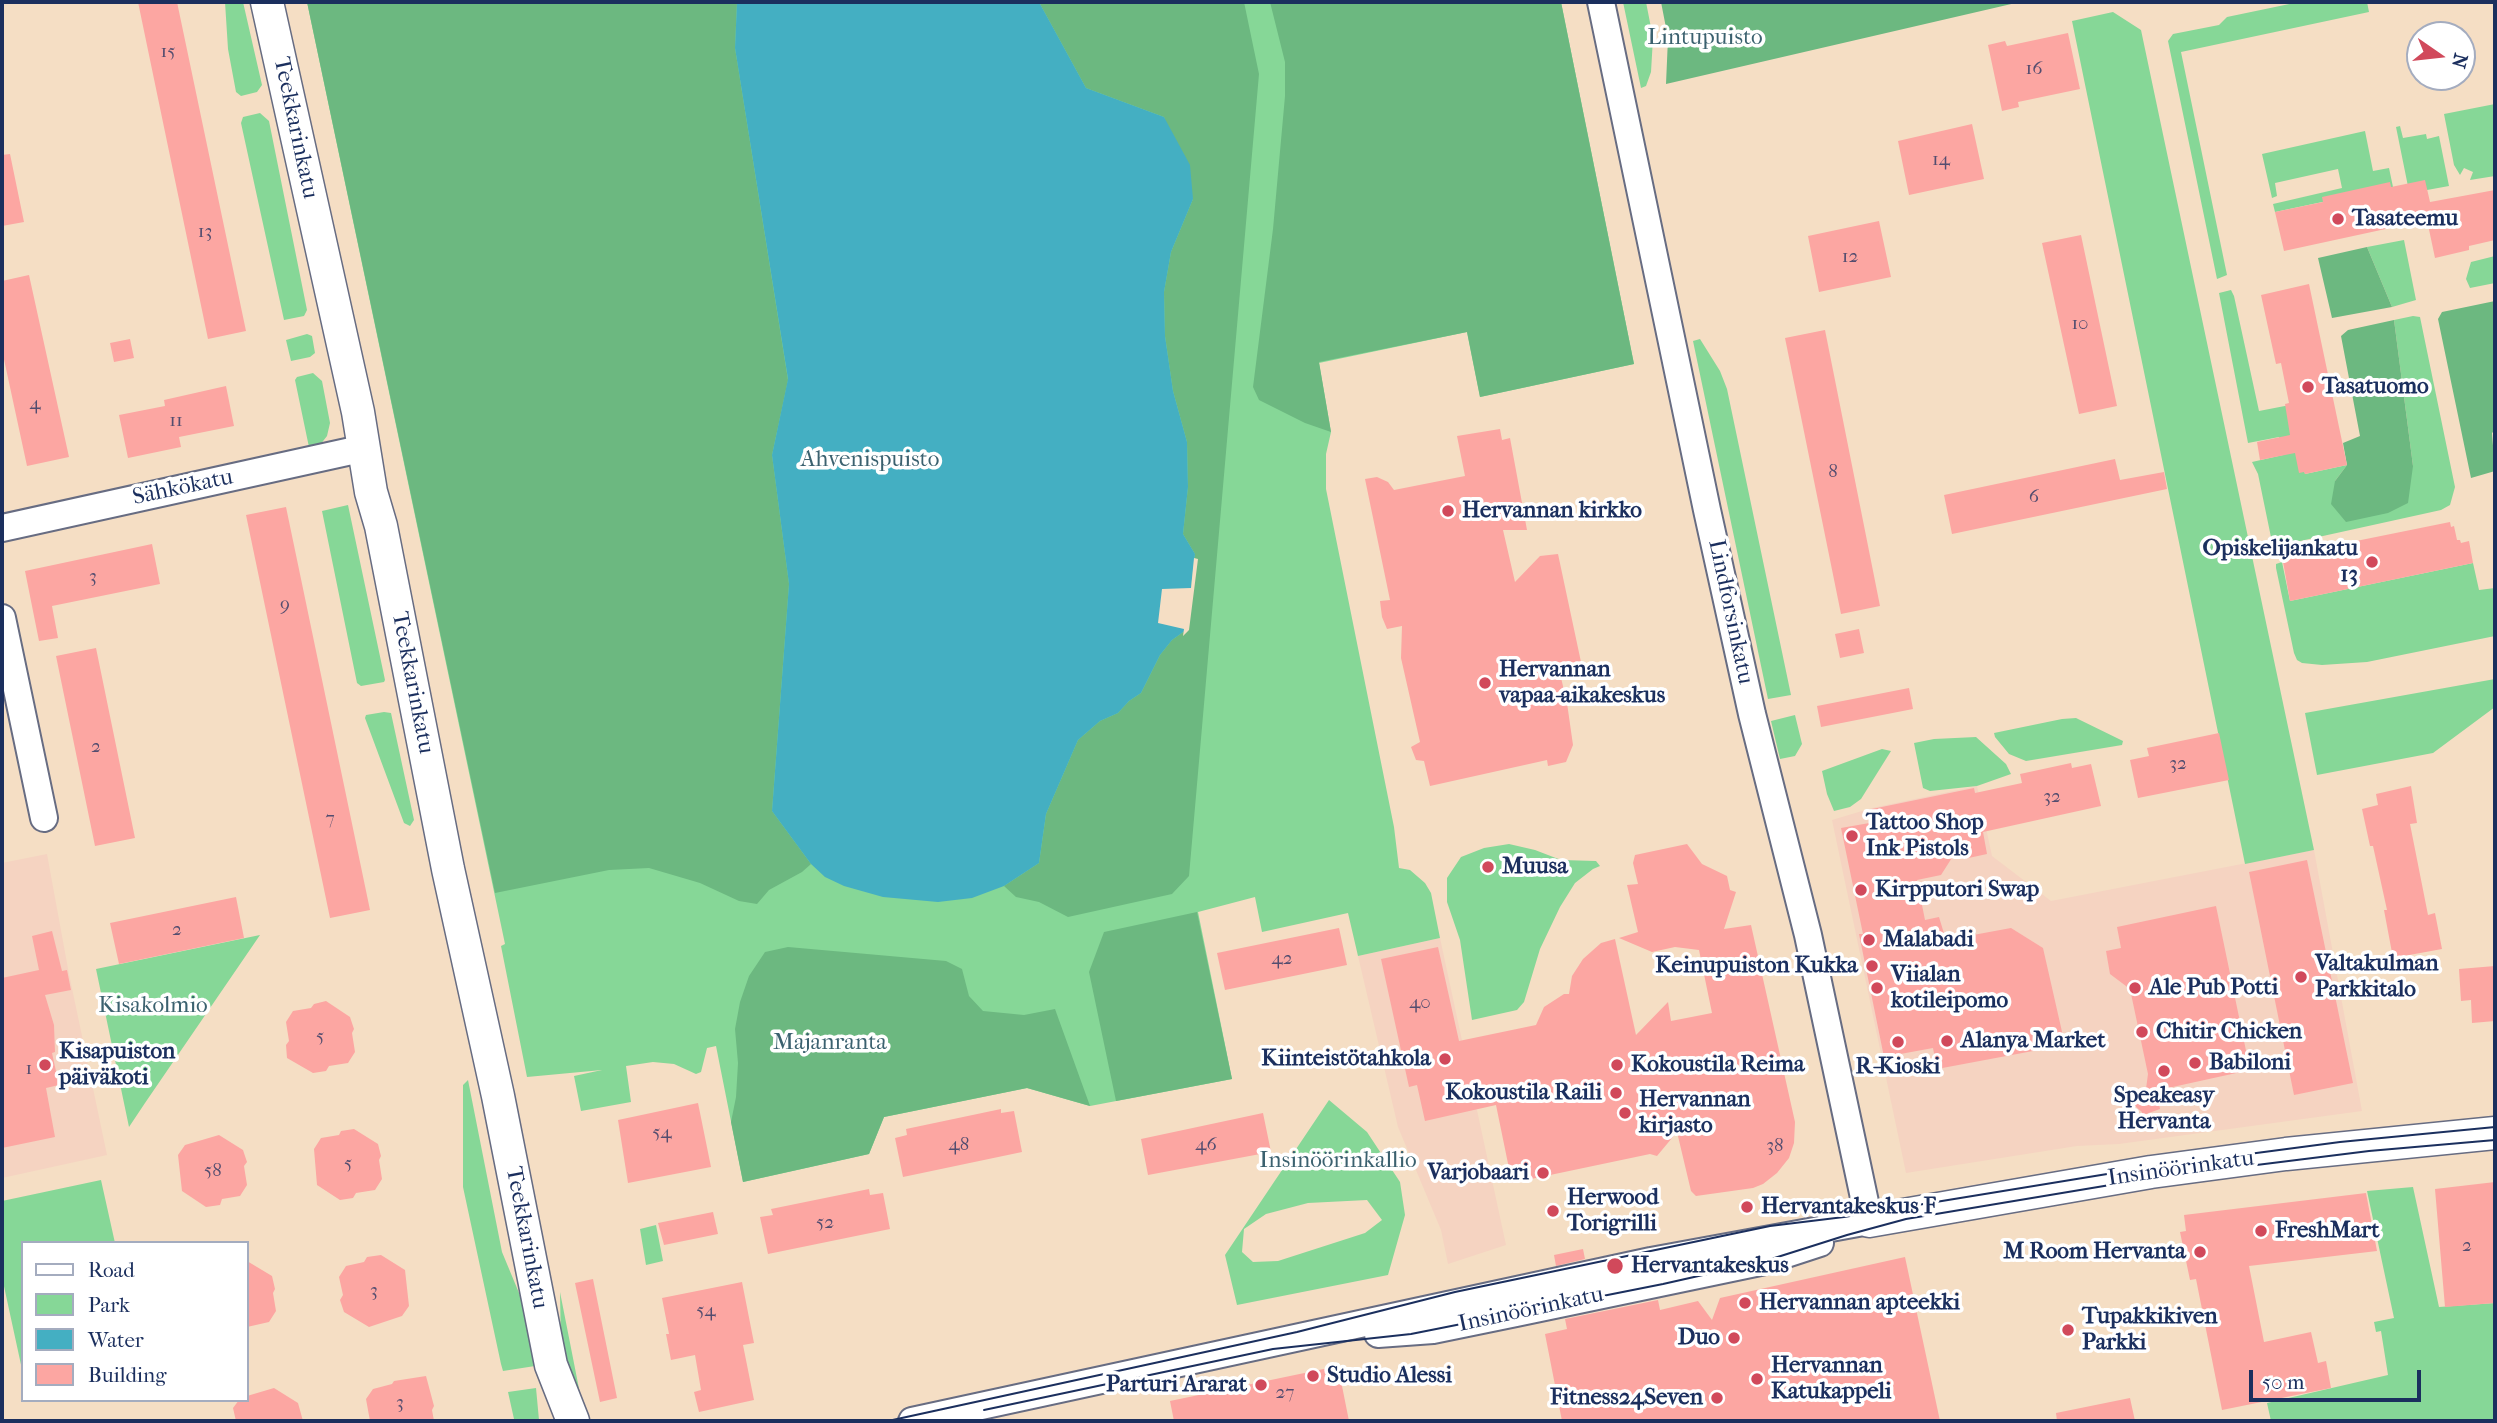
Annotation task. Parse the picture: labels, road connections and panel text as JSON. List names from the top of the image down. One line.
{"streets":{"street":["Teekkarinkatu","Sähkökatu","Lindforsinkatu","Insinöörinkatu"]},"crossings":[["Teekkarinkatu","Sähkökatu"],["Lindforsinkatu","Insinöörinkatu"]],"parks":["Lintupuisto","Ahvenispuisto","Kisakolmio","Majanranta","Insinöörinkallio"],"places":["Tasateemu","Tasatuomo","Hervannan kirkko","Opiskelijankatu 13","Hervannan vapaa-aikakeskus","Tattoo Shop Ink Pistols","Muusa","Kirpputori Swap","Malabadi","Keinupuiston Kukka","Valtakulman Parkkitalo","Viialan kotileipomo","Ale Pub Potti","Chitir Chicken","Alanya Market","R-Kioski","Kiinteistötahkola","Babiloni","Kisapuiston päiväkoti","Kokoustila Reima","Speakeasy Hervanta","Kokoustila Raili","Hervannan kirjasto","Varjobaari","Hervantakeskus F","Herwood Torigrilli","FreshMart","M Room Hervanta","Hervantakeskus","Hervannan apteekki","Tupakkikiven Parkki","Duo","Studio Alessi","Hervannan Katukappeli","Parturi Ararat","Fitness24Seven"],"house_numbers":["15","16","14","13","12","10","4","11","8","6","3","9","2","32","32","7","2","42","40","5","1","54","48","46","38","5","58","52","2","3","54","27","3"],"legend":["Road","Park","Water","Building"],"scale_bar":"50 m","north":"right"}
